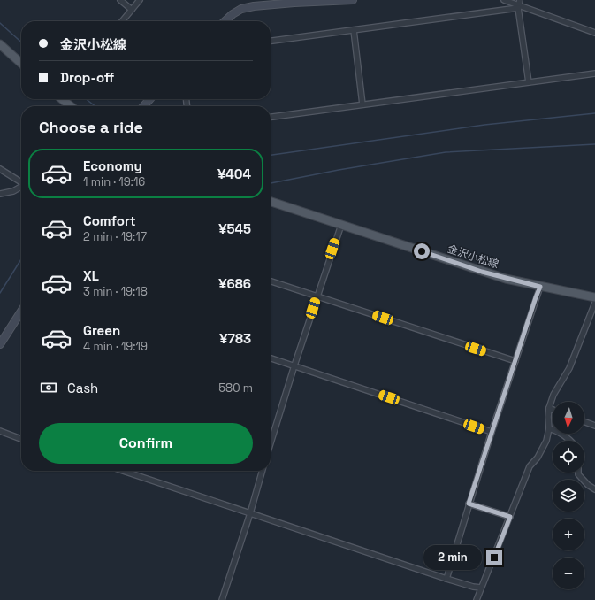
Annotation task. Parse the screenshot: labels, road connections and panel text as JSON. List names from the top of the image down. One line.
{"streets":{"main road":["金沢小松線"]},"north":"bottom","page":{"banner":["金沢小松線","Drop-off"],"heading":"Choose a ride","list":[{"name":"Economy","note":"1 min · 19:16","value":"¥404"},{"name":"Comfort","note":"2 min · 19:17","value":"¥545"},{"name":"XL","note":"3 min · 19:18","value":"¥686"},{"name":"Green","note":"4 min · 19:19","value":"¥783"}],"pay":["Cash","580 m"],"map_buttons":["+","−"],"buttons":"Confirm","bubble":"2 min"}}
